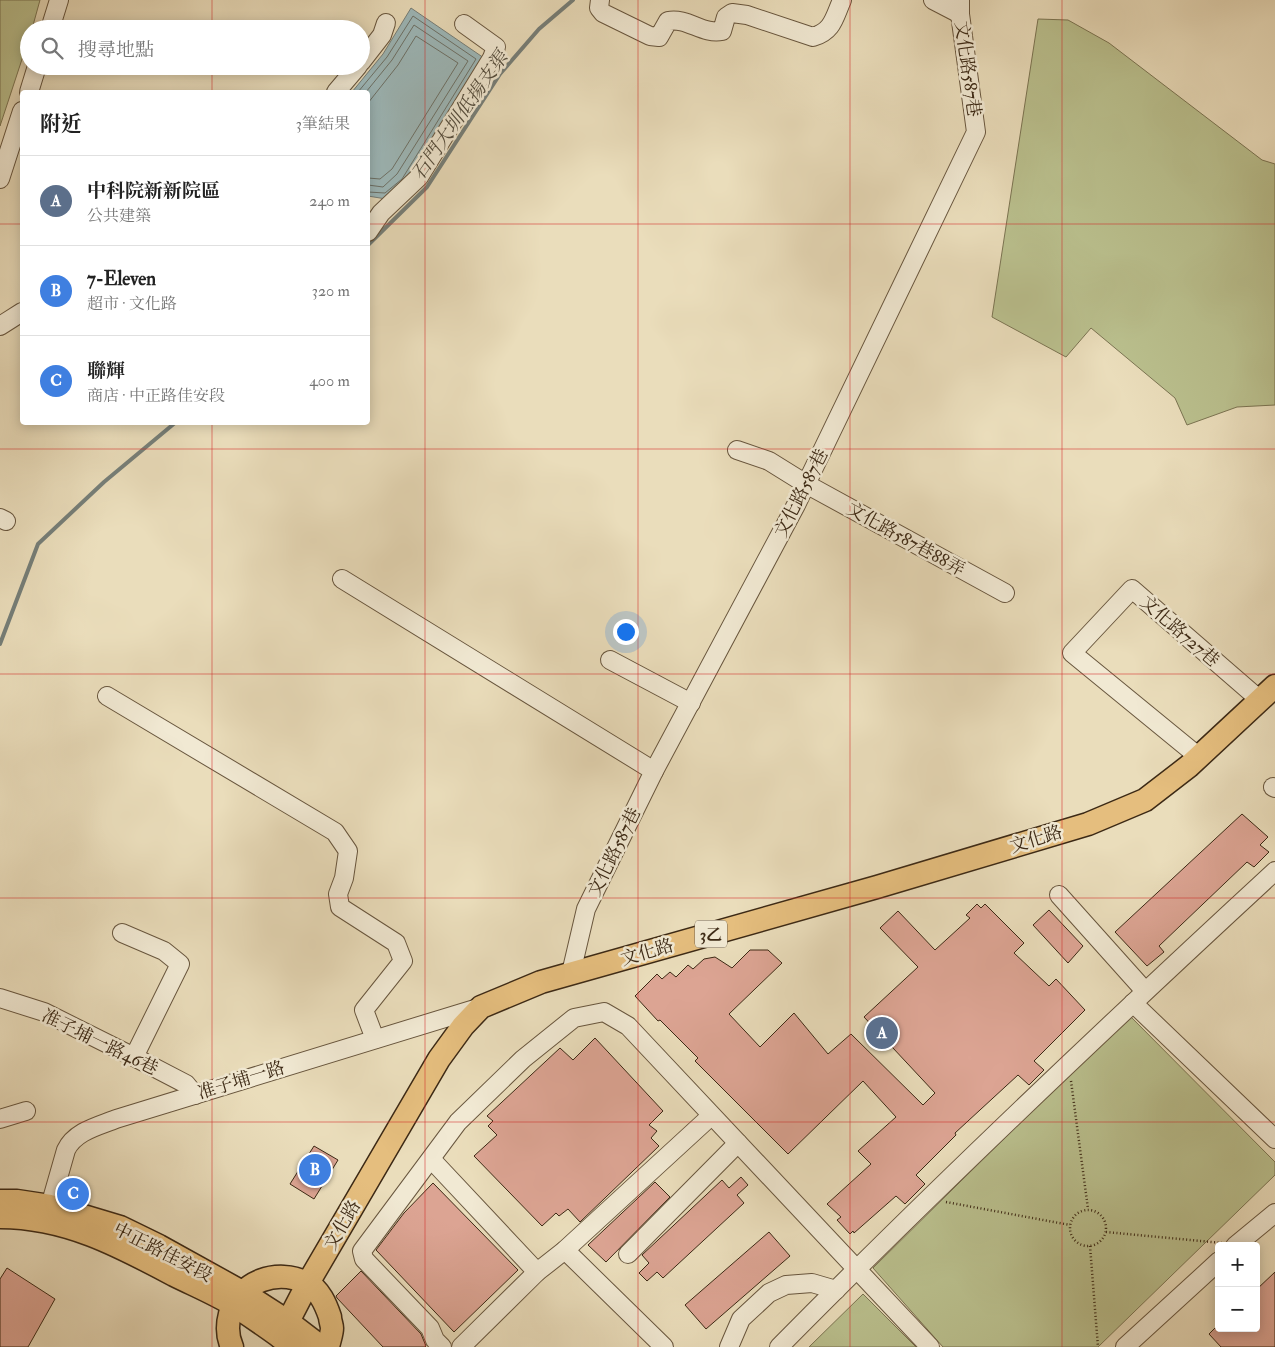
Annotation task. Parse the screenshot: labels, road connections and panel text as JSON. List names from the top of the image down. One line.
{"streets":{"main road":["文化路","3乙","中正路佳安段"],"lane":["文化路587巷","文化路587巷88弄","文化路727巷","准子埔一路46巷","准子埔一路"]},"crossings":[["文化路587巷","文化路587巷88弄"],["文化路587巷","文化路"],["文化路727巷","文化路"],["文化路","准子埔一路"],["文化路","中正路佳安段"],["准子埔一路46巷","准子埔一路"],["准子埔一路","中正路佳安段"]],"water":["石門大圳低揚支渠"],"page":{"search":"搜尋地點","heading":["附近","3筆結果"],"list":[{"mark":"A","name":"中科院新新院區","note":"公共建築","value":"240 m"},{"mark":"B","name":"7-Eleven","note":"超市 · 文化路","value":"320 m"},{"mark":"C","name":"聯輝","note":"商店 · 中正路佳安段","value":"400 m"}],"pins":["A","B","C"],"map_buttons":["+","−"]}}
